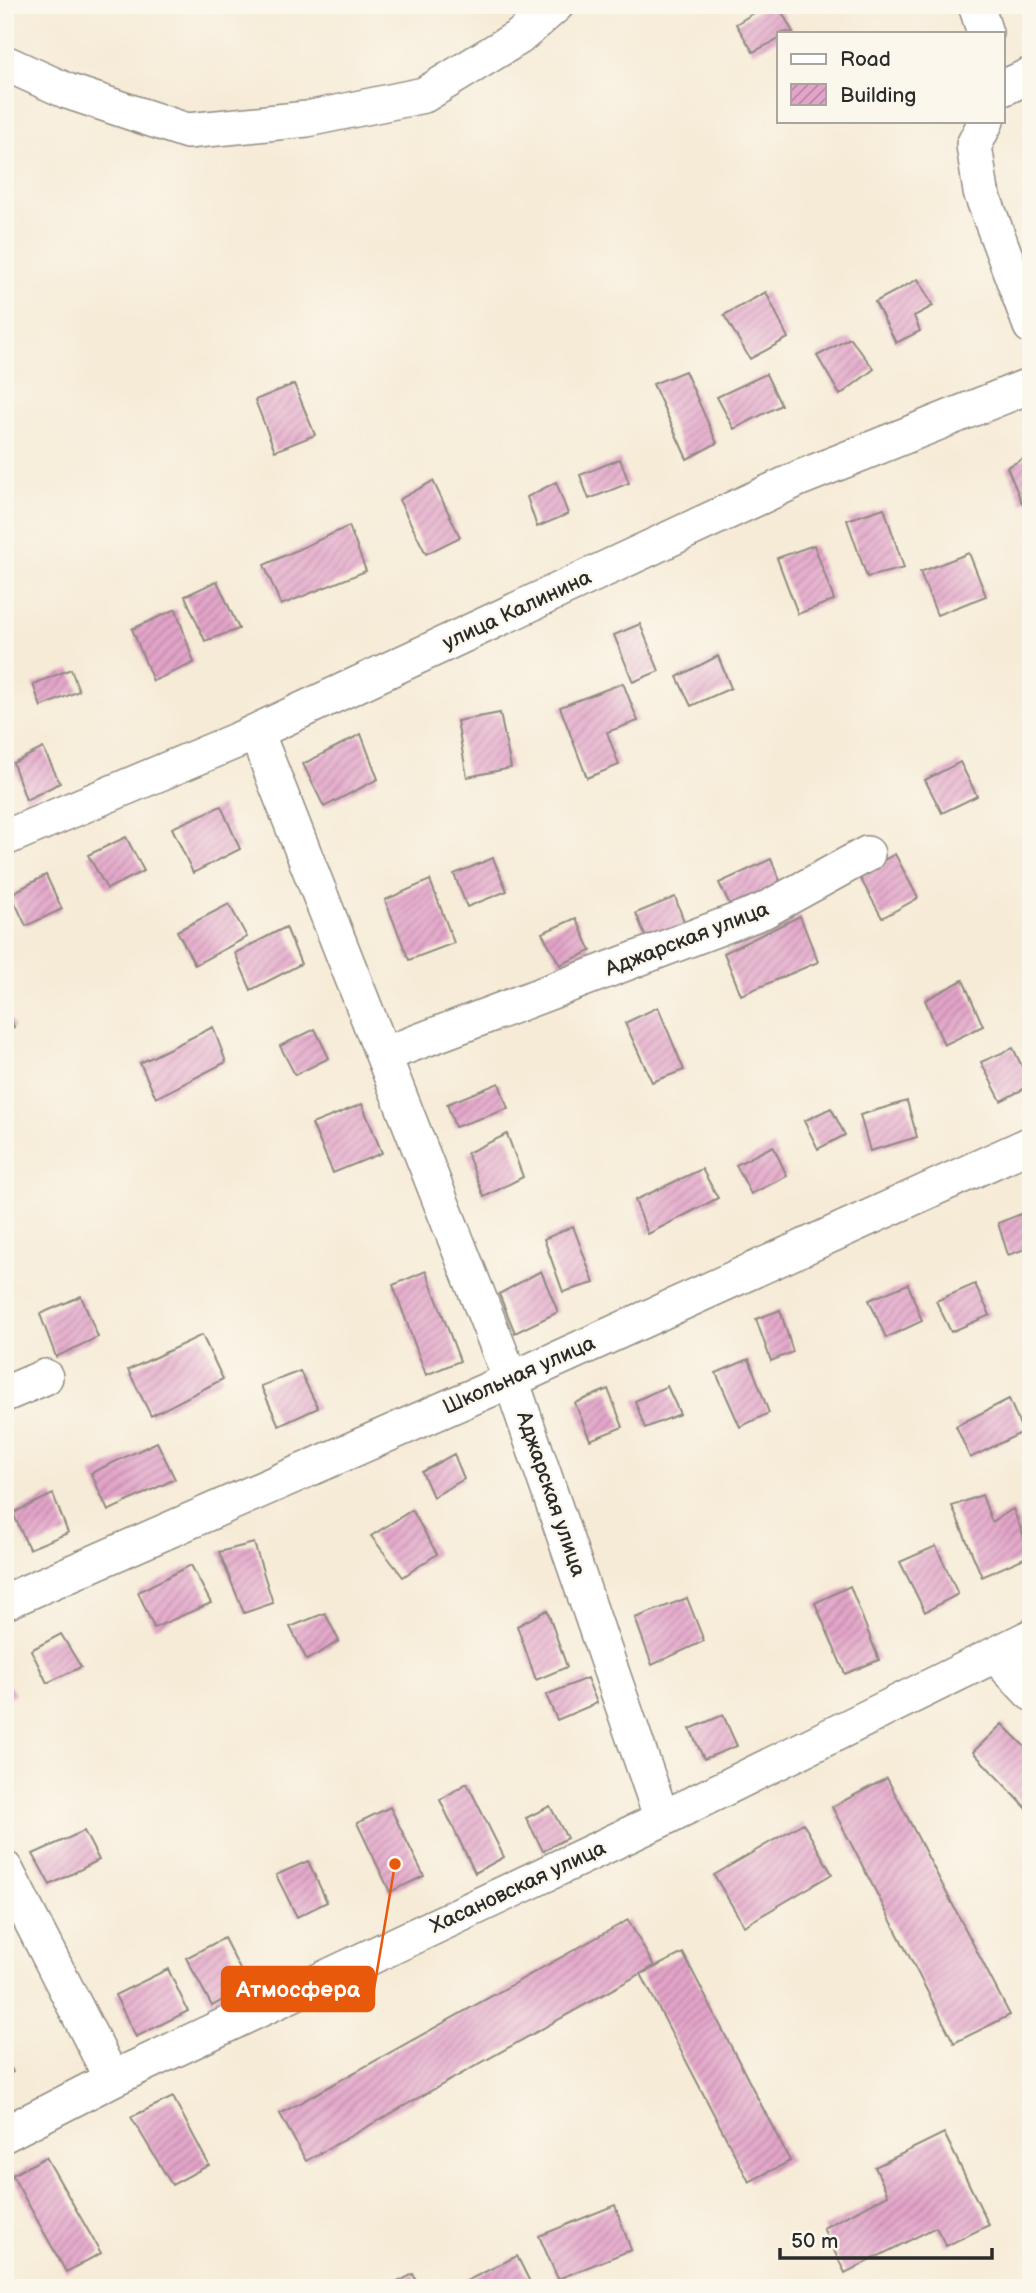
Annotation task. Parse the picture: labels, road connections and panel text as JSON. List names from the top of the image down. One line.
{"streets":{"street":["улица Калинина","Аджарская улица","Школьная улица","Хасановская улица"]},"crossings":[["улица Калинина","Аджарская улица"],["Аджарская улица","Школьная улица"],["Аджарская улица","Хасановская улица"]],"places":["Атмосфера"],"legend":["Road","Building"],"scale_bar":"50 m"}
